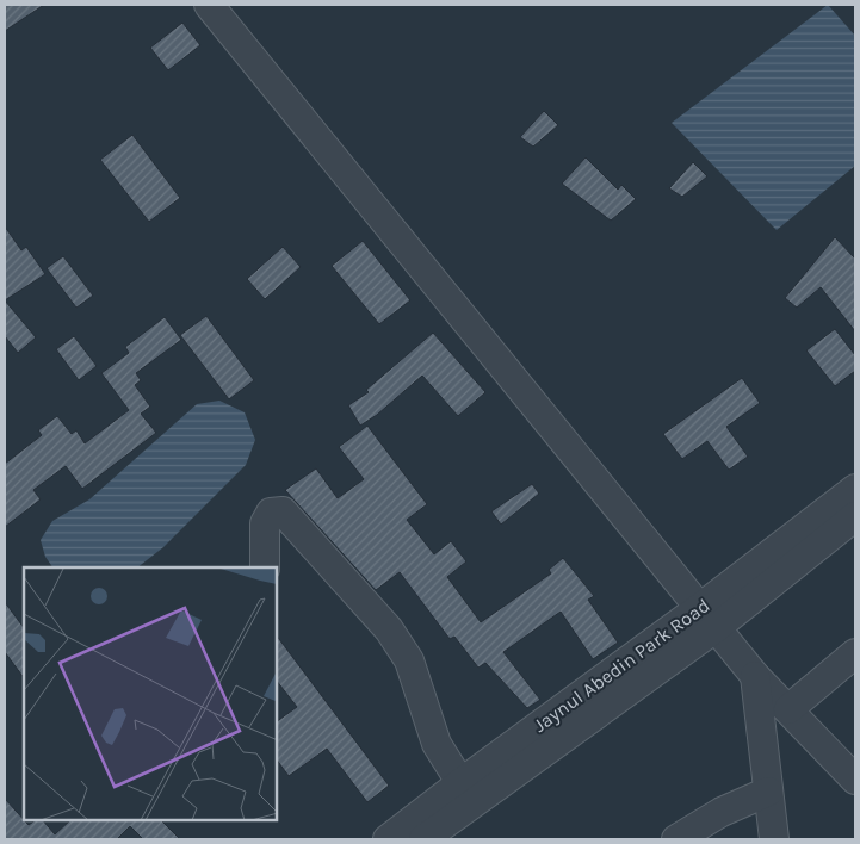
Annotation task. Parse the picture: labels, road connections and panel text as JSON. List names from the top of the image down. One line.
{"streets":{"street":["Jaynul Abedin Park Road"]}}
